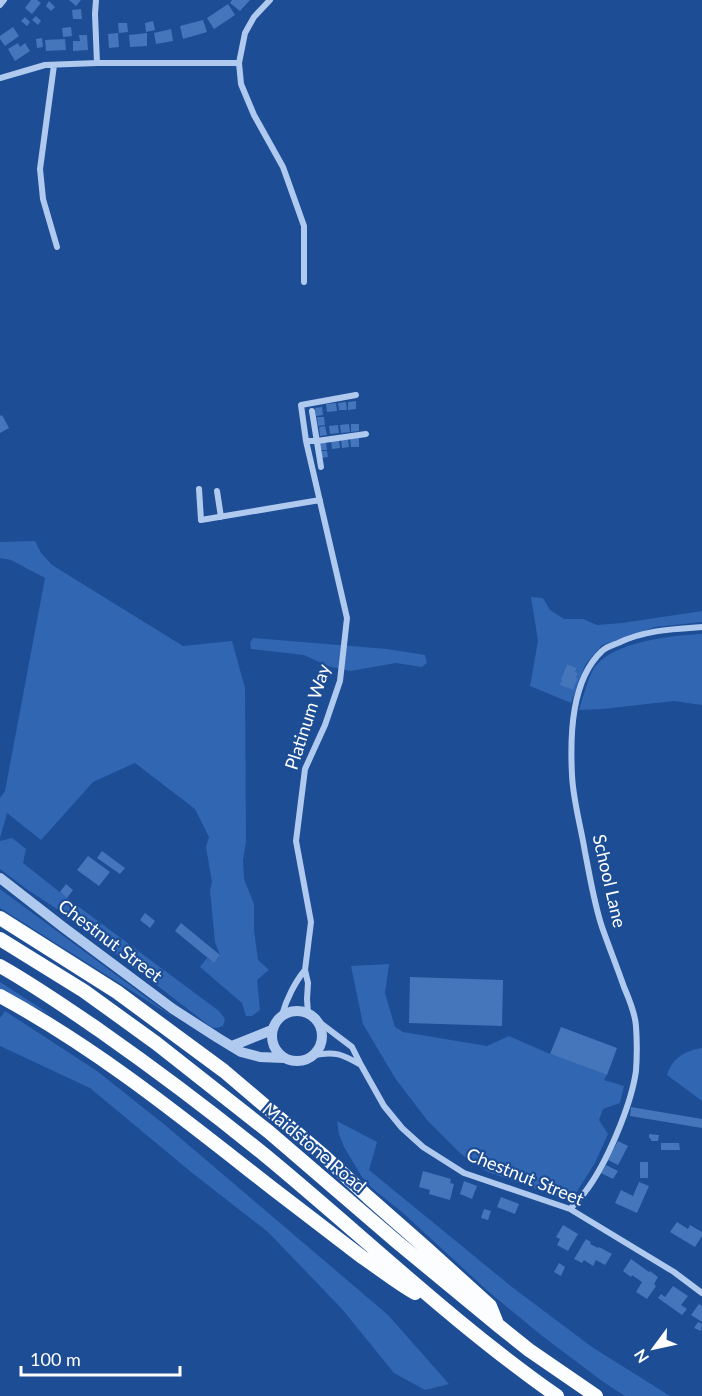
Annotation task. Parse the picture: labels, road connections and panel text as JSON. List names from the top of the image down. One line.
{"streets":{"highway":["Maidstone Road"],"street":["Platinum Way","School Lane","Chestnut Street"]},"crossings":[["Platinum Way","Chestnut Street"],["School Lane","Chestnut Street"]],"scale_bar":"100 m","north":"bottom left"}
